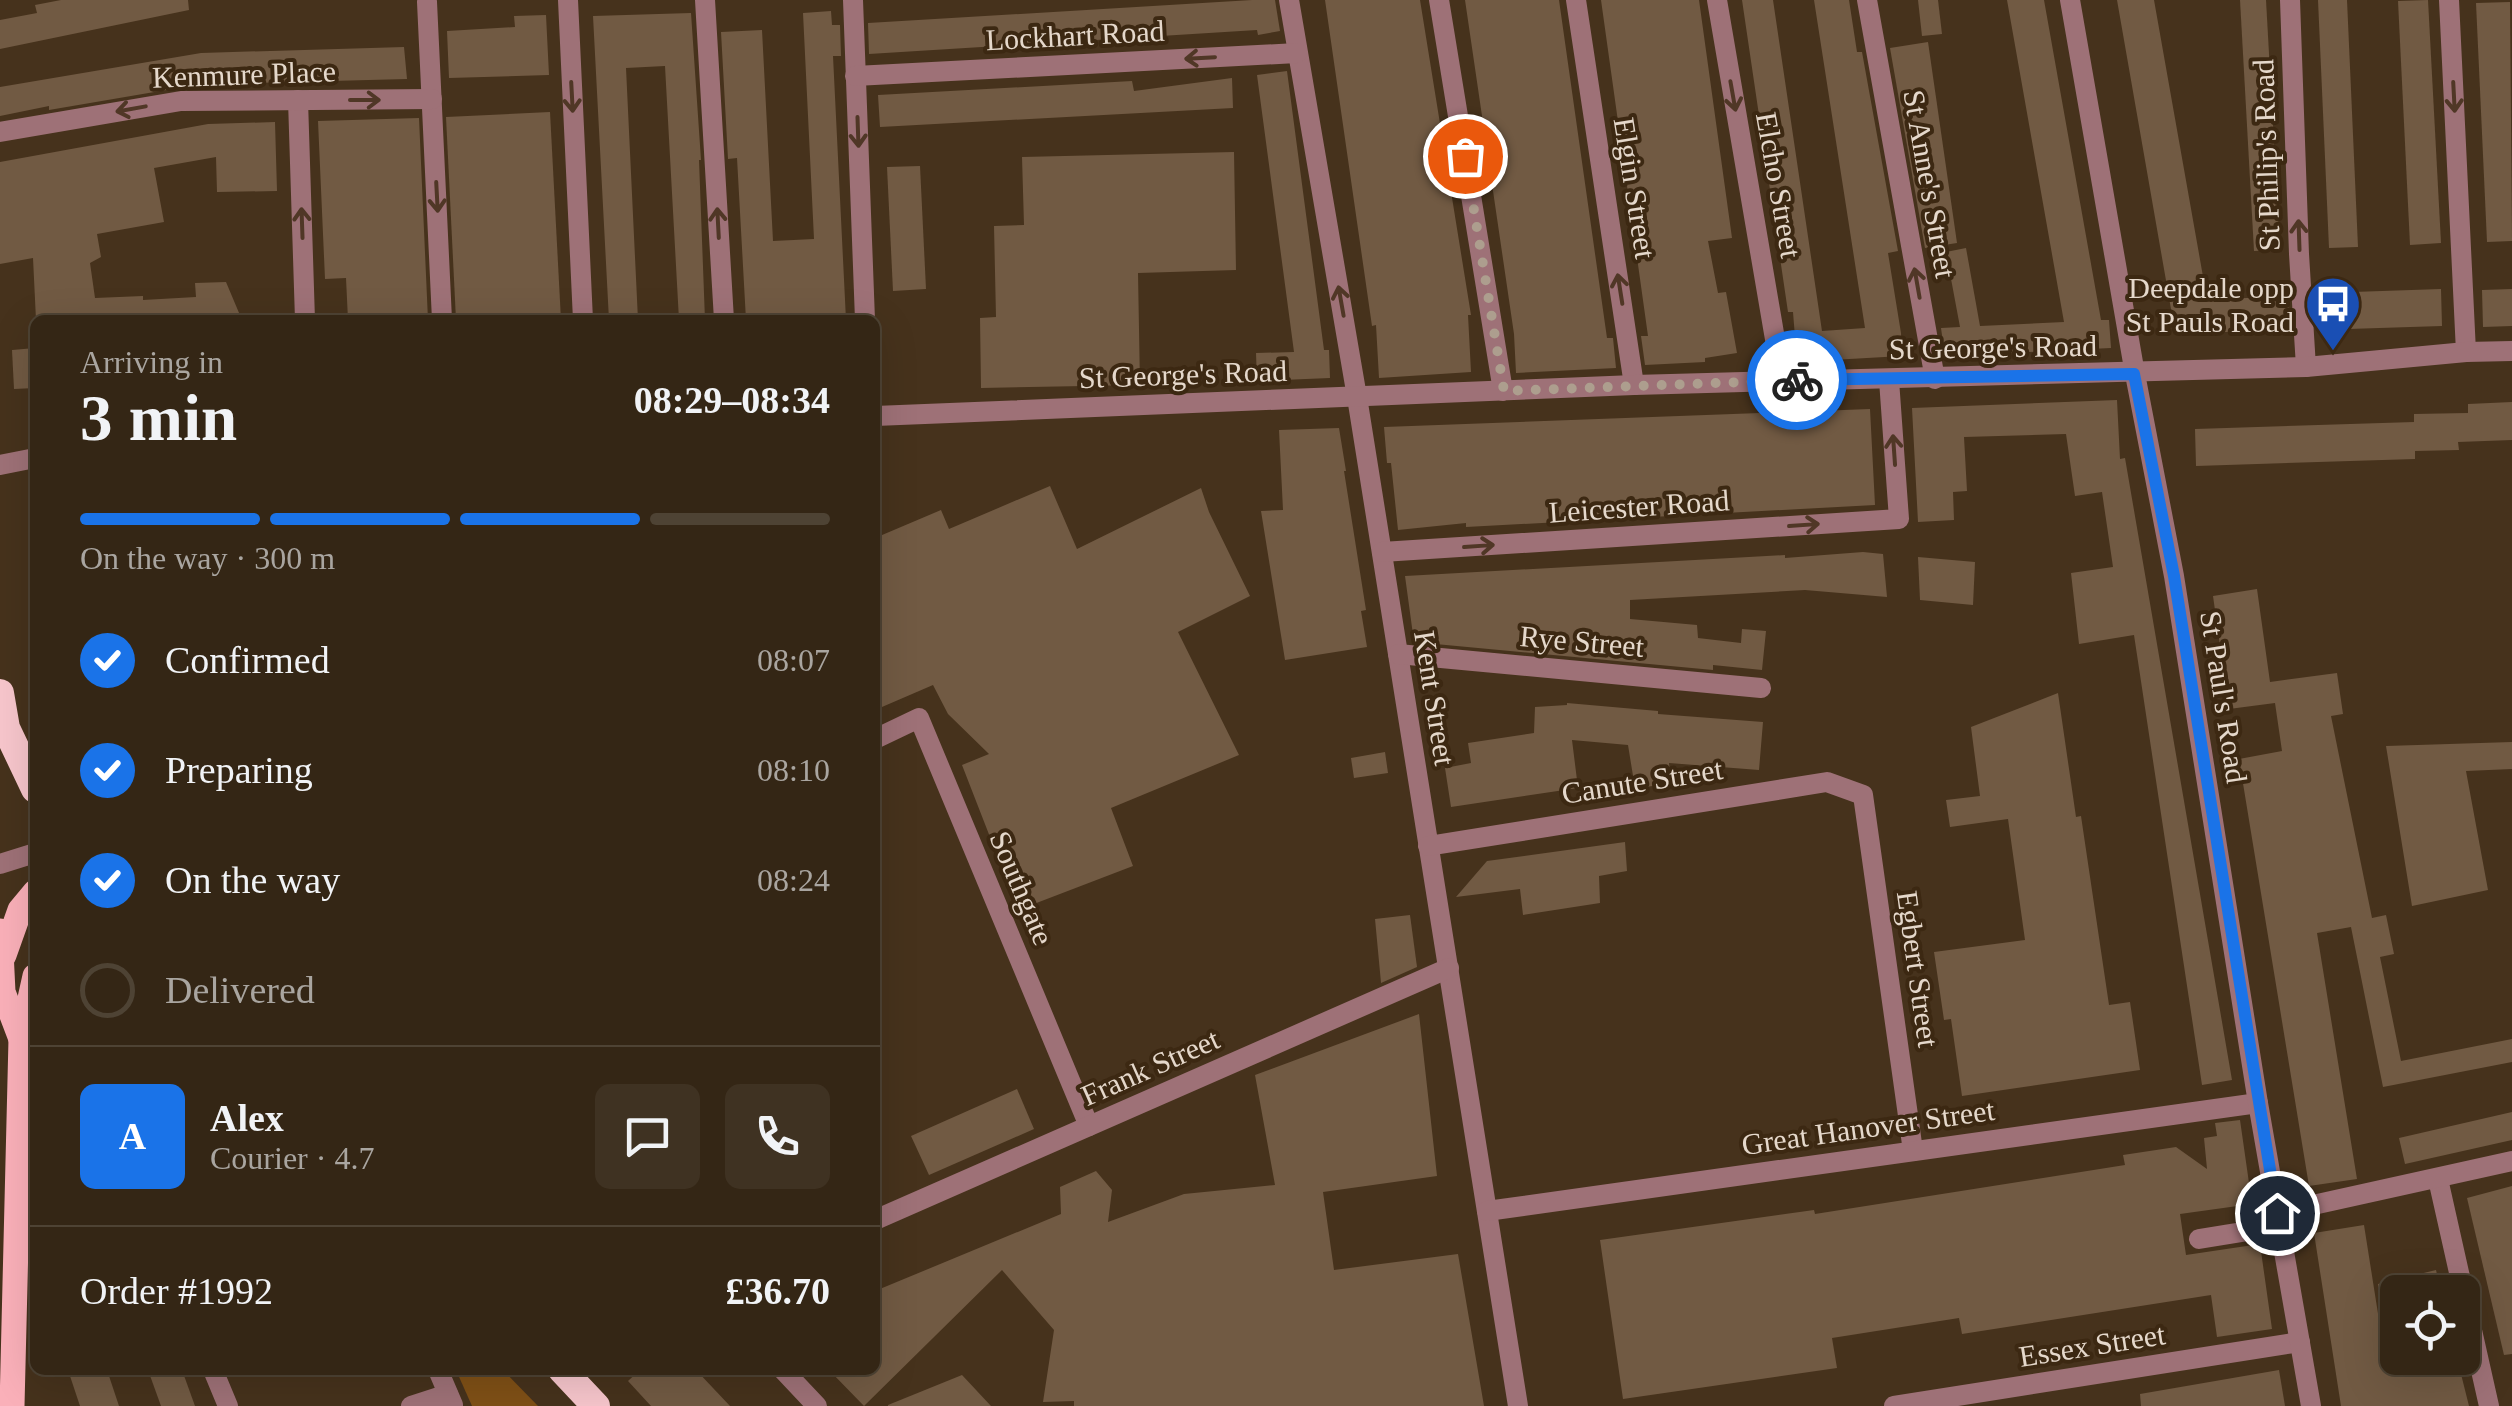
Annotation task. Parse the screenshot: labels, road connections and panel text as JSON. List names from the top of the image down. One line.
{"streets":{"street":["Lockhart Road","Kenmure Place","St Philip's Road","St Anne's Street","Elcho Street","Elgin Street","St George's Road","Leicester Road","Rye Street","St Paul's Road","Kent Street","Canute Street","Southgate","Egbert Street","Frank Street","Great Hanover Street","Essex Street"]},"crossings":[["Lockhart Road","Kent Street"],["St Philip's Road","St George's Road"],["St Anne's Street","St George's Road"],["Elcho Street","St George's Road"],["Elgin Street","St George's Road"],["St George's Road","Leicester Road"],["St George's Road","St Paul's Road"],["St George's Road","Kent Street"],["Leicester Road","Kent Street"],["Rye Street","Kent Street"],["St Paul's Road","Great Hanover Street"],["St Paul's Road","Essex Street"],["Kent Street","Canute Street"],["Kent Street","Frank Street"],["Kent Street","Great Hanover Street"],["Canute Street","Egbert Street"],["Southgate","Frank Street"],["Egbert Street","Great Hanover Street"]],"one_way":["Lockhart Road","St Anne's Street","Elcho Street","Leicester Road"],"places":{"bus stop":["Deepdale opp St Pauls Road"]},"page":{"heading":["3 min","Arriving in","08:29–08:34"],"panel":["Alex","Courier · 4.7","Order #1992","£36.70"],"bar":"On the way · 300 m","list":[["Confirmed","08:07"],["Preparing","08:10"],["On the way","08:24"],"Delivered"],"round":"A"}}
